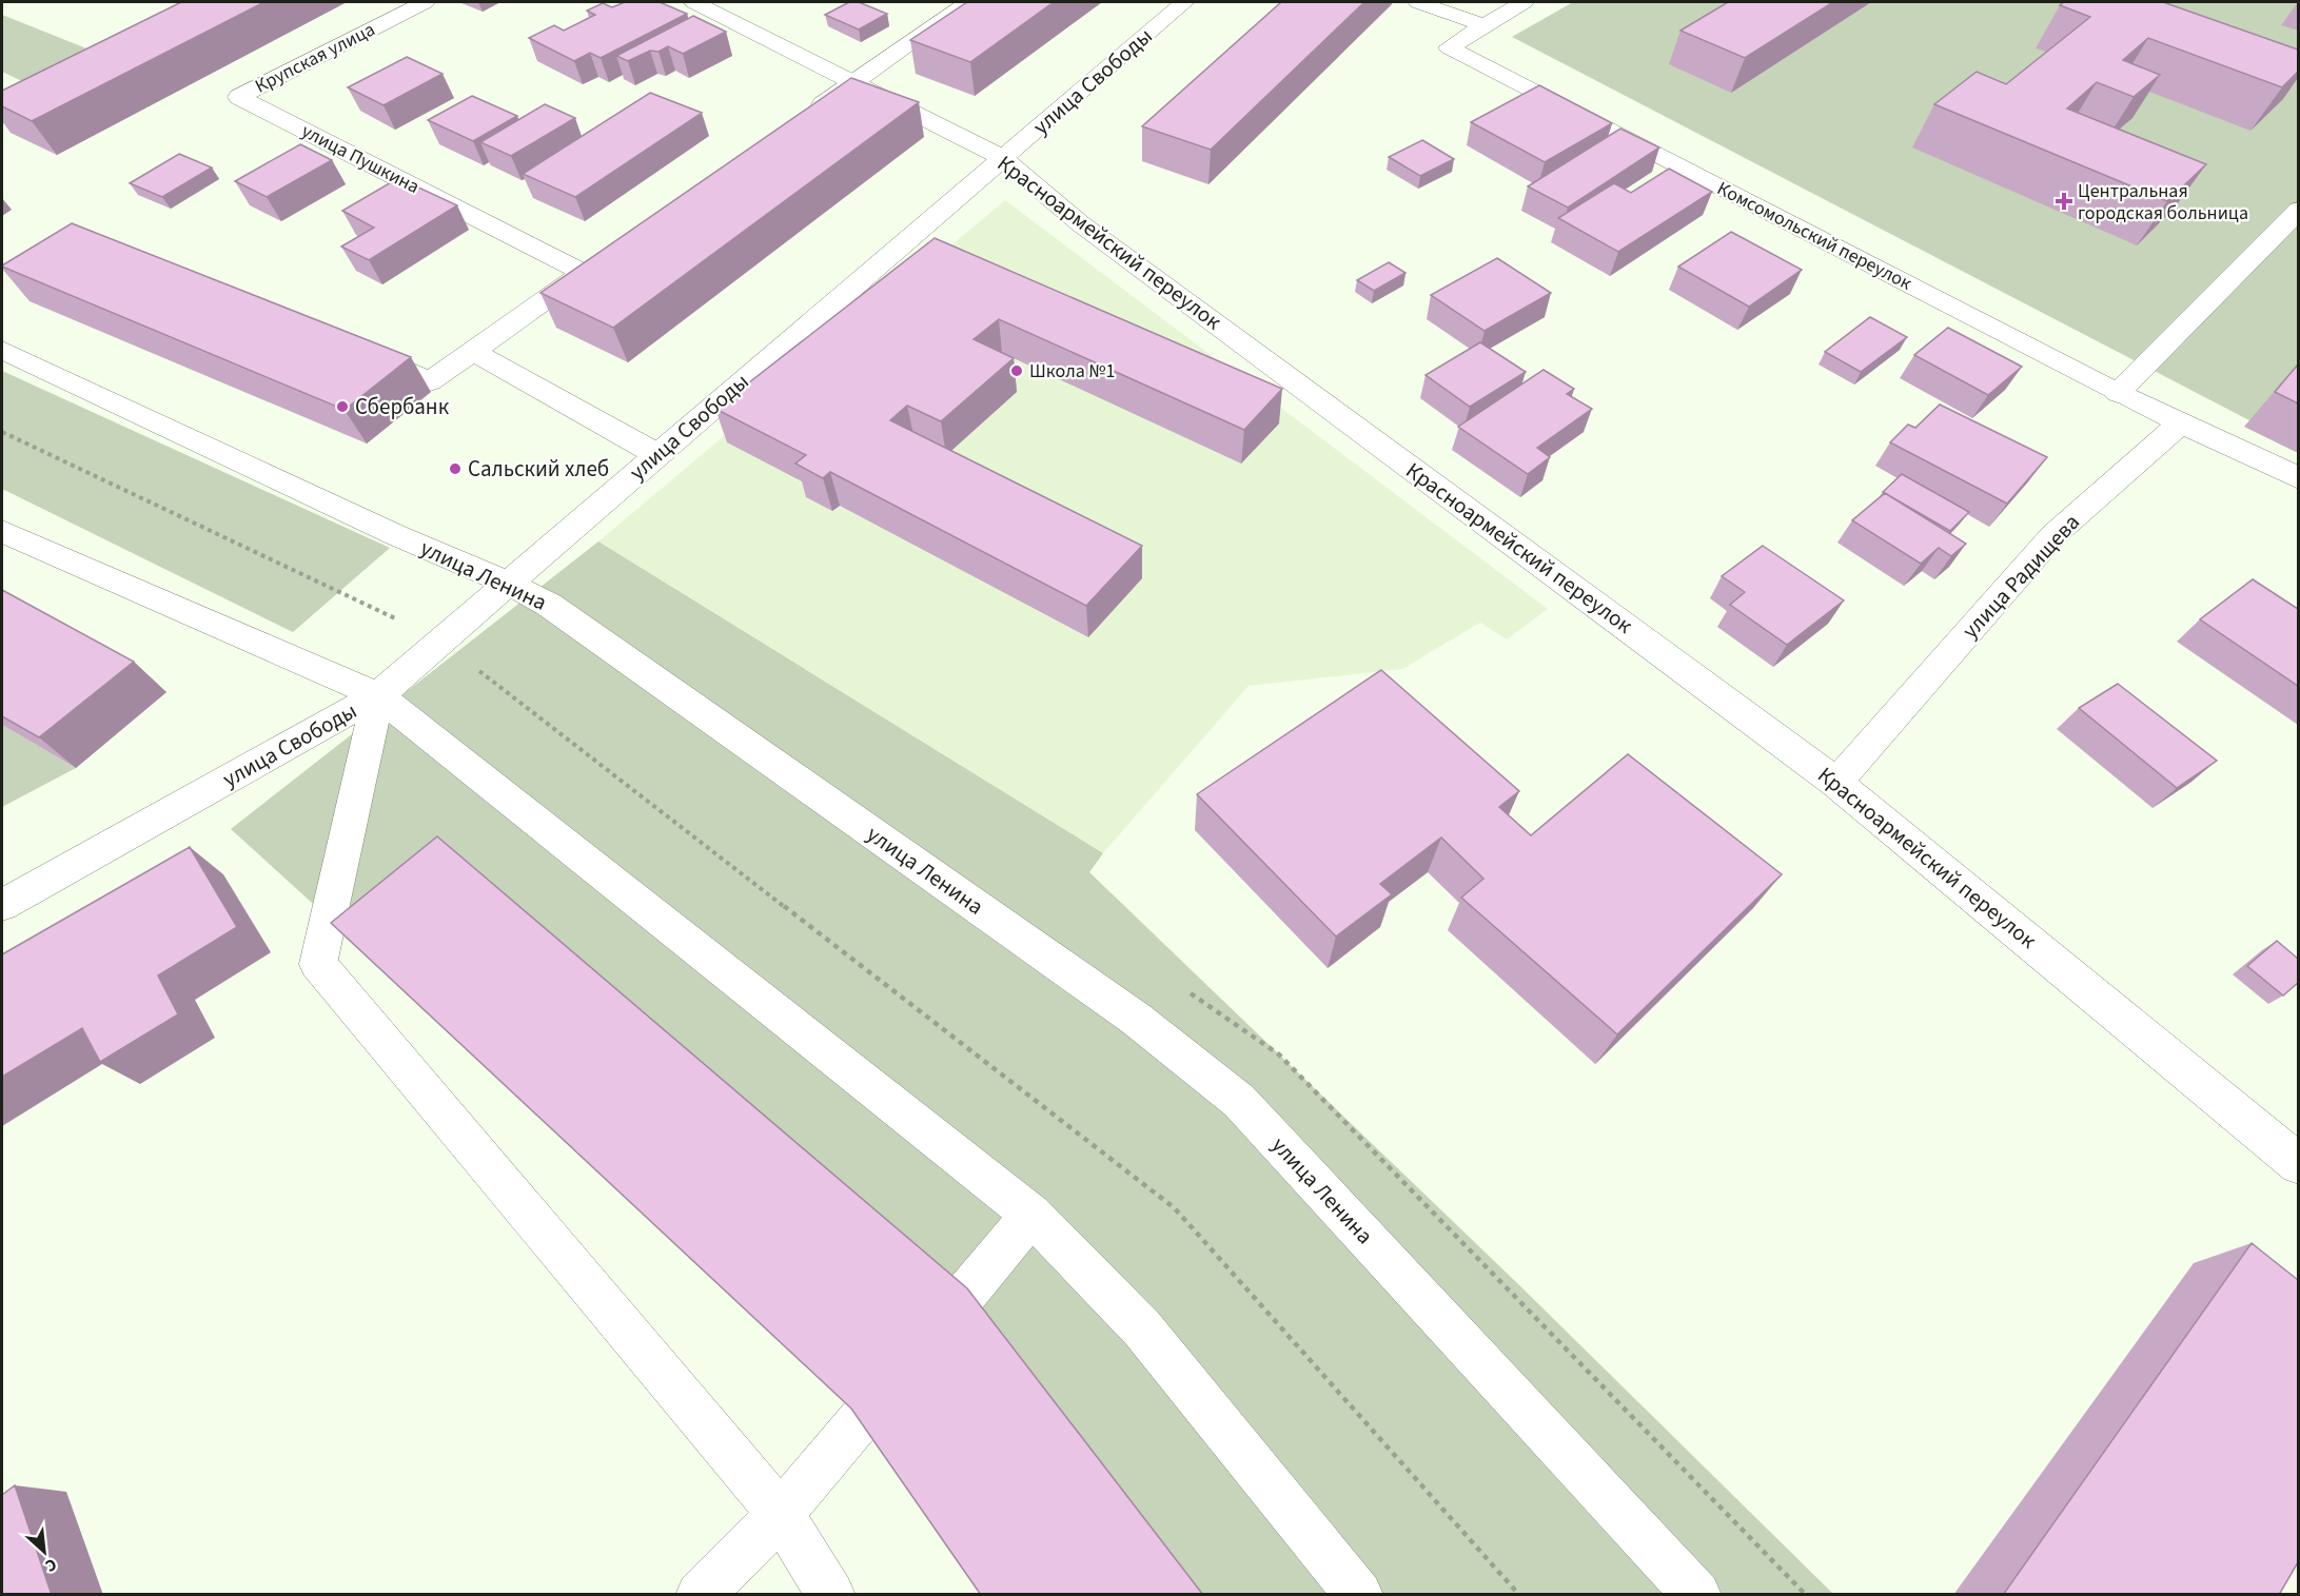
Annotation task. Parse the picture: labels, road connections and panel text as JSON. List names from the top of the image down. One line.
{"streets":{"street":["Крупская улица","улица Свободы","улица Пушкина","Комсомольский переулок","Красноармейский переулок","улица Ленина","улица Радищева"]},"crossings":[["Крупская улица","улица Пушкина"],["улица Свободы","Красноармейский переулок"],["улица Свободы","улица Ленина"],["Комсомольский переулок","улица Радищева"],["Красноармейский переулок","улица Радищева"]],"places":{"health":["Центральная городская больница"],"other":["Школа №1","Сбербанк","Сальский хлеб"]},"north":"bottom right"}
